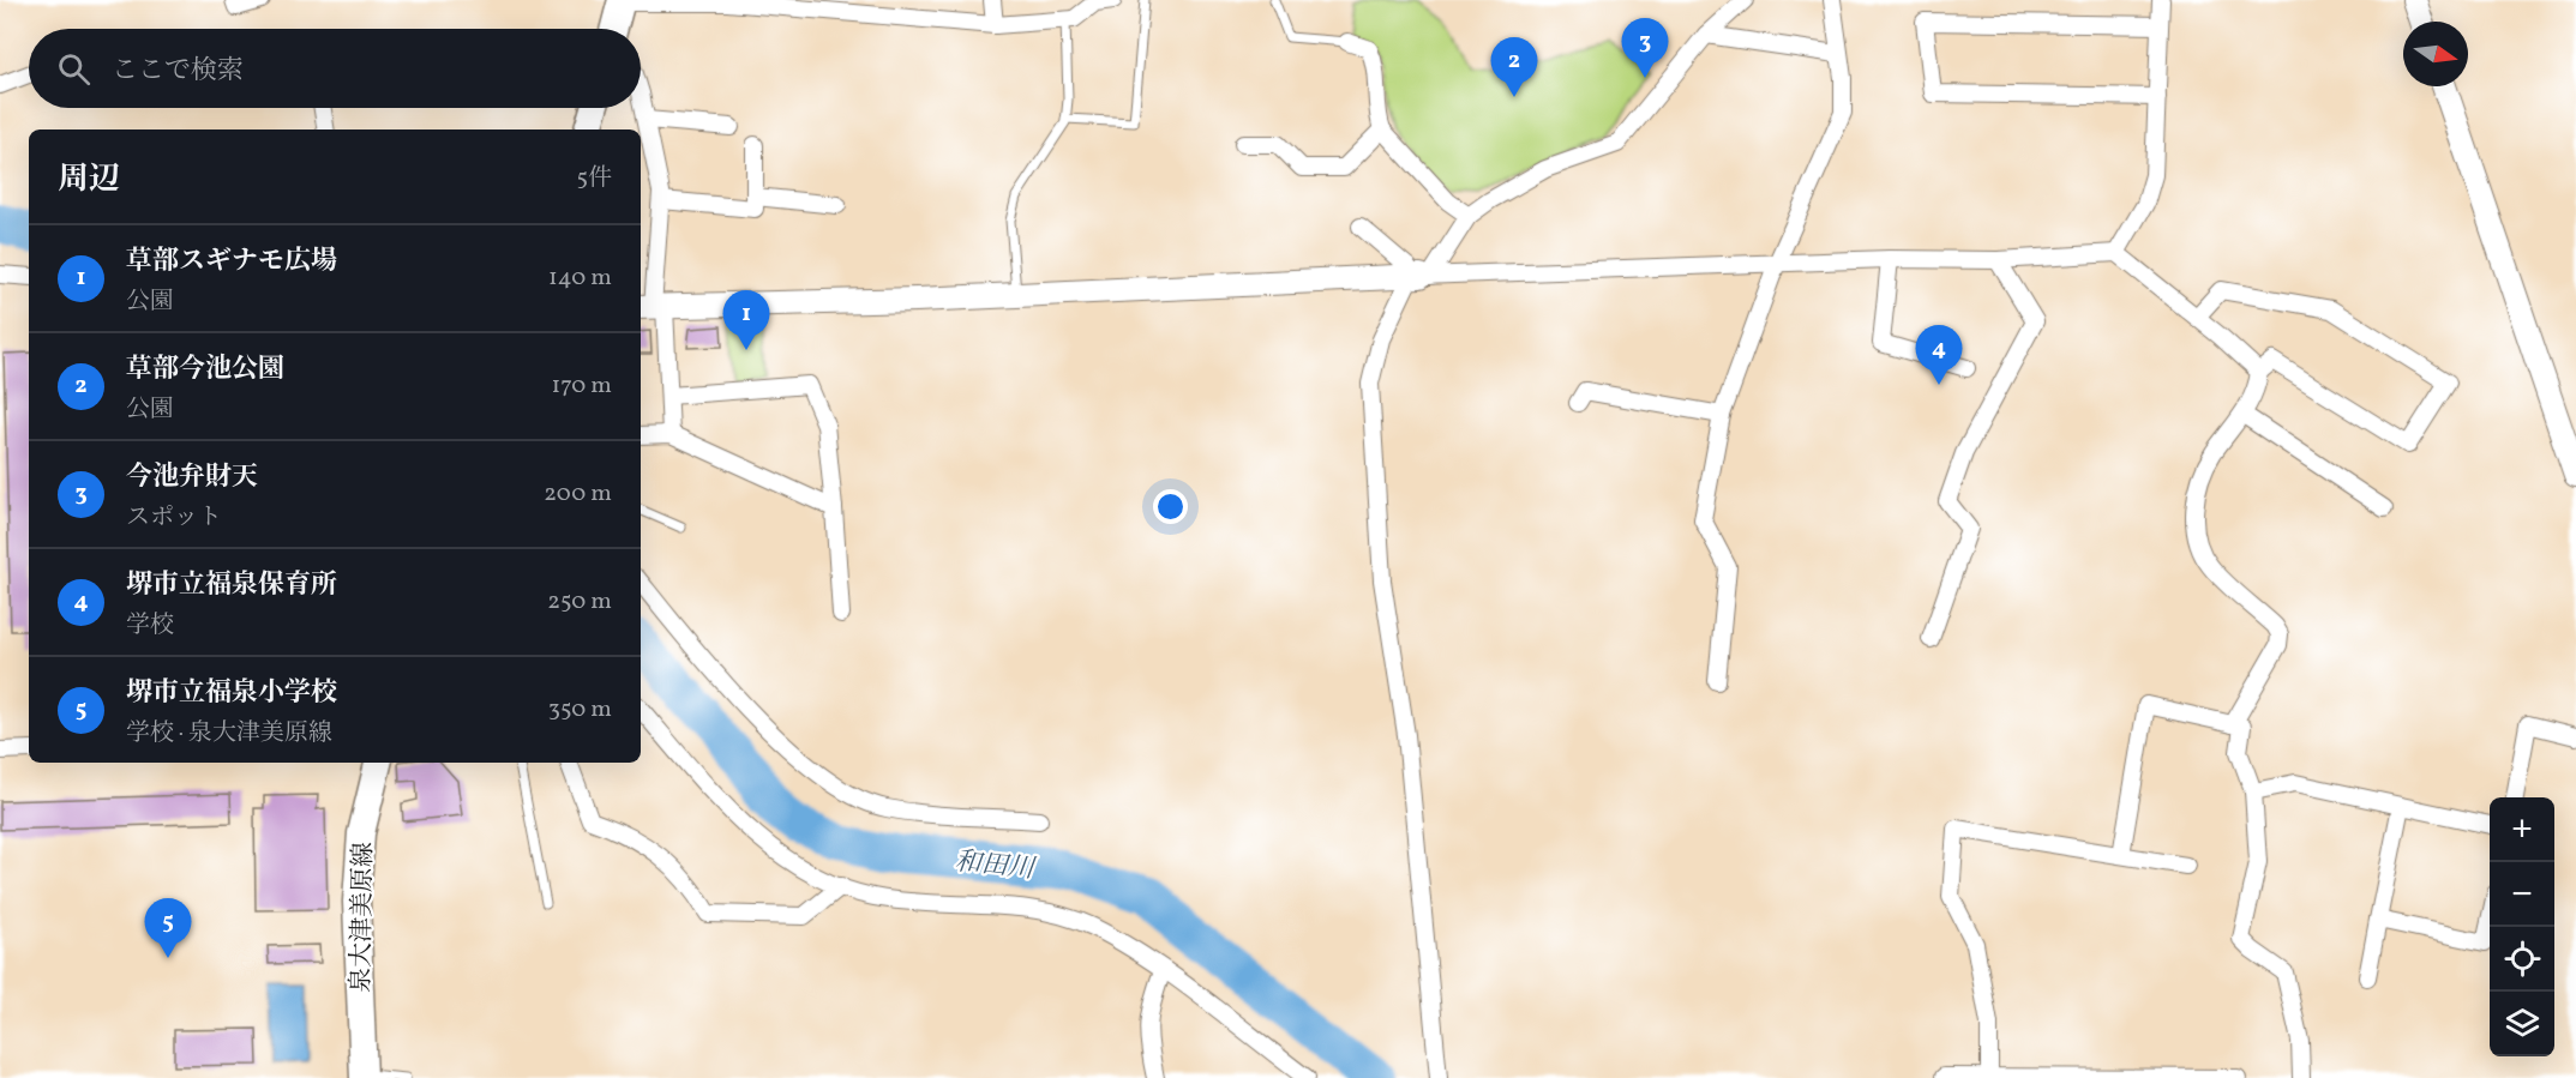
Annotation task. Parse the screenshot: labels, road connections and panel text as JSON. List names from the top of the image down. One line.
{"streets":{"main road":["泉大津美原線"]},"water":["和田川"],"north":"right","page":{"pins":["3","2","1","4","5"],"search":"ここで検索","heading":["周辺","5件"],"list":[{"mark":"1","name":"草部スギナモ広場","note":"公園","value":"140 m"},{"mark":"2","name":"草部今池公園","note":"公園","value":"170 m"},{"mark":"3","name":"今池弁財天","note":"スポット","value":"200 m"},{"mark":"4","name":"堺市立福泉保育所","note":"学校","value":"250 m"},{"mark":"5","name":"堺市立福泉小学校","note":"学校 · 泉大津美原線","value":"350 m"}],"map_buttons":["+","−"]}}
